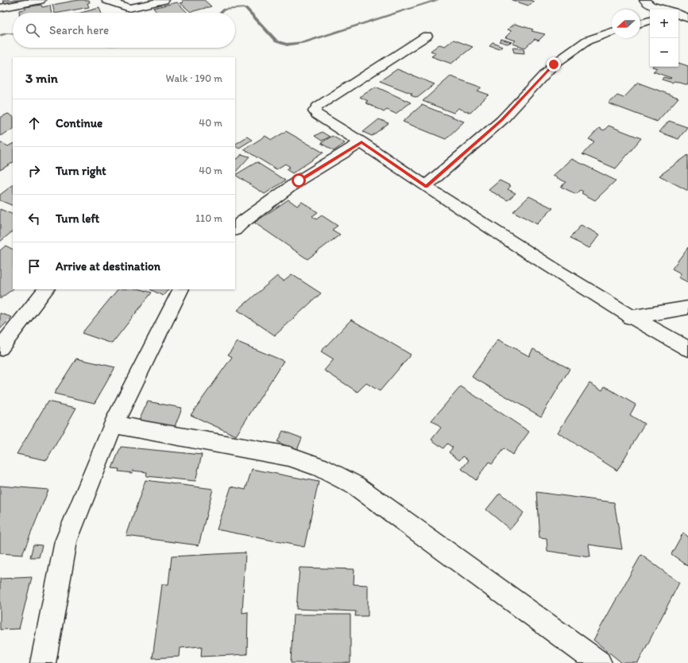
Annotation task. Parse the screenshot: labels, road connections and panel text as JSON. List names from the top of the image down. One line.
{"north":"left","page":{"map_buttons":["+","−"],"search":"Search here","heading":["3 min","Walk · 190 m"],"list":[["Continue","40 m"],["Turn right","40 m"],["Turn left","110 m"],"Arrive at destination"]}}
